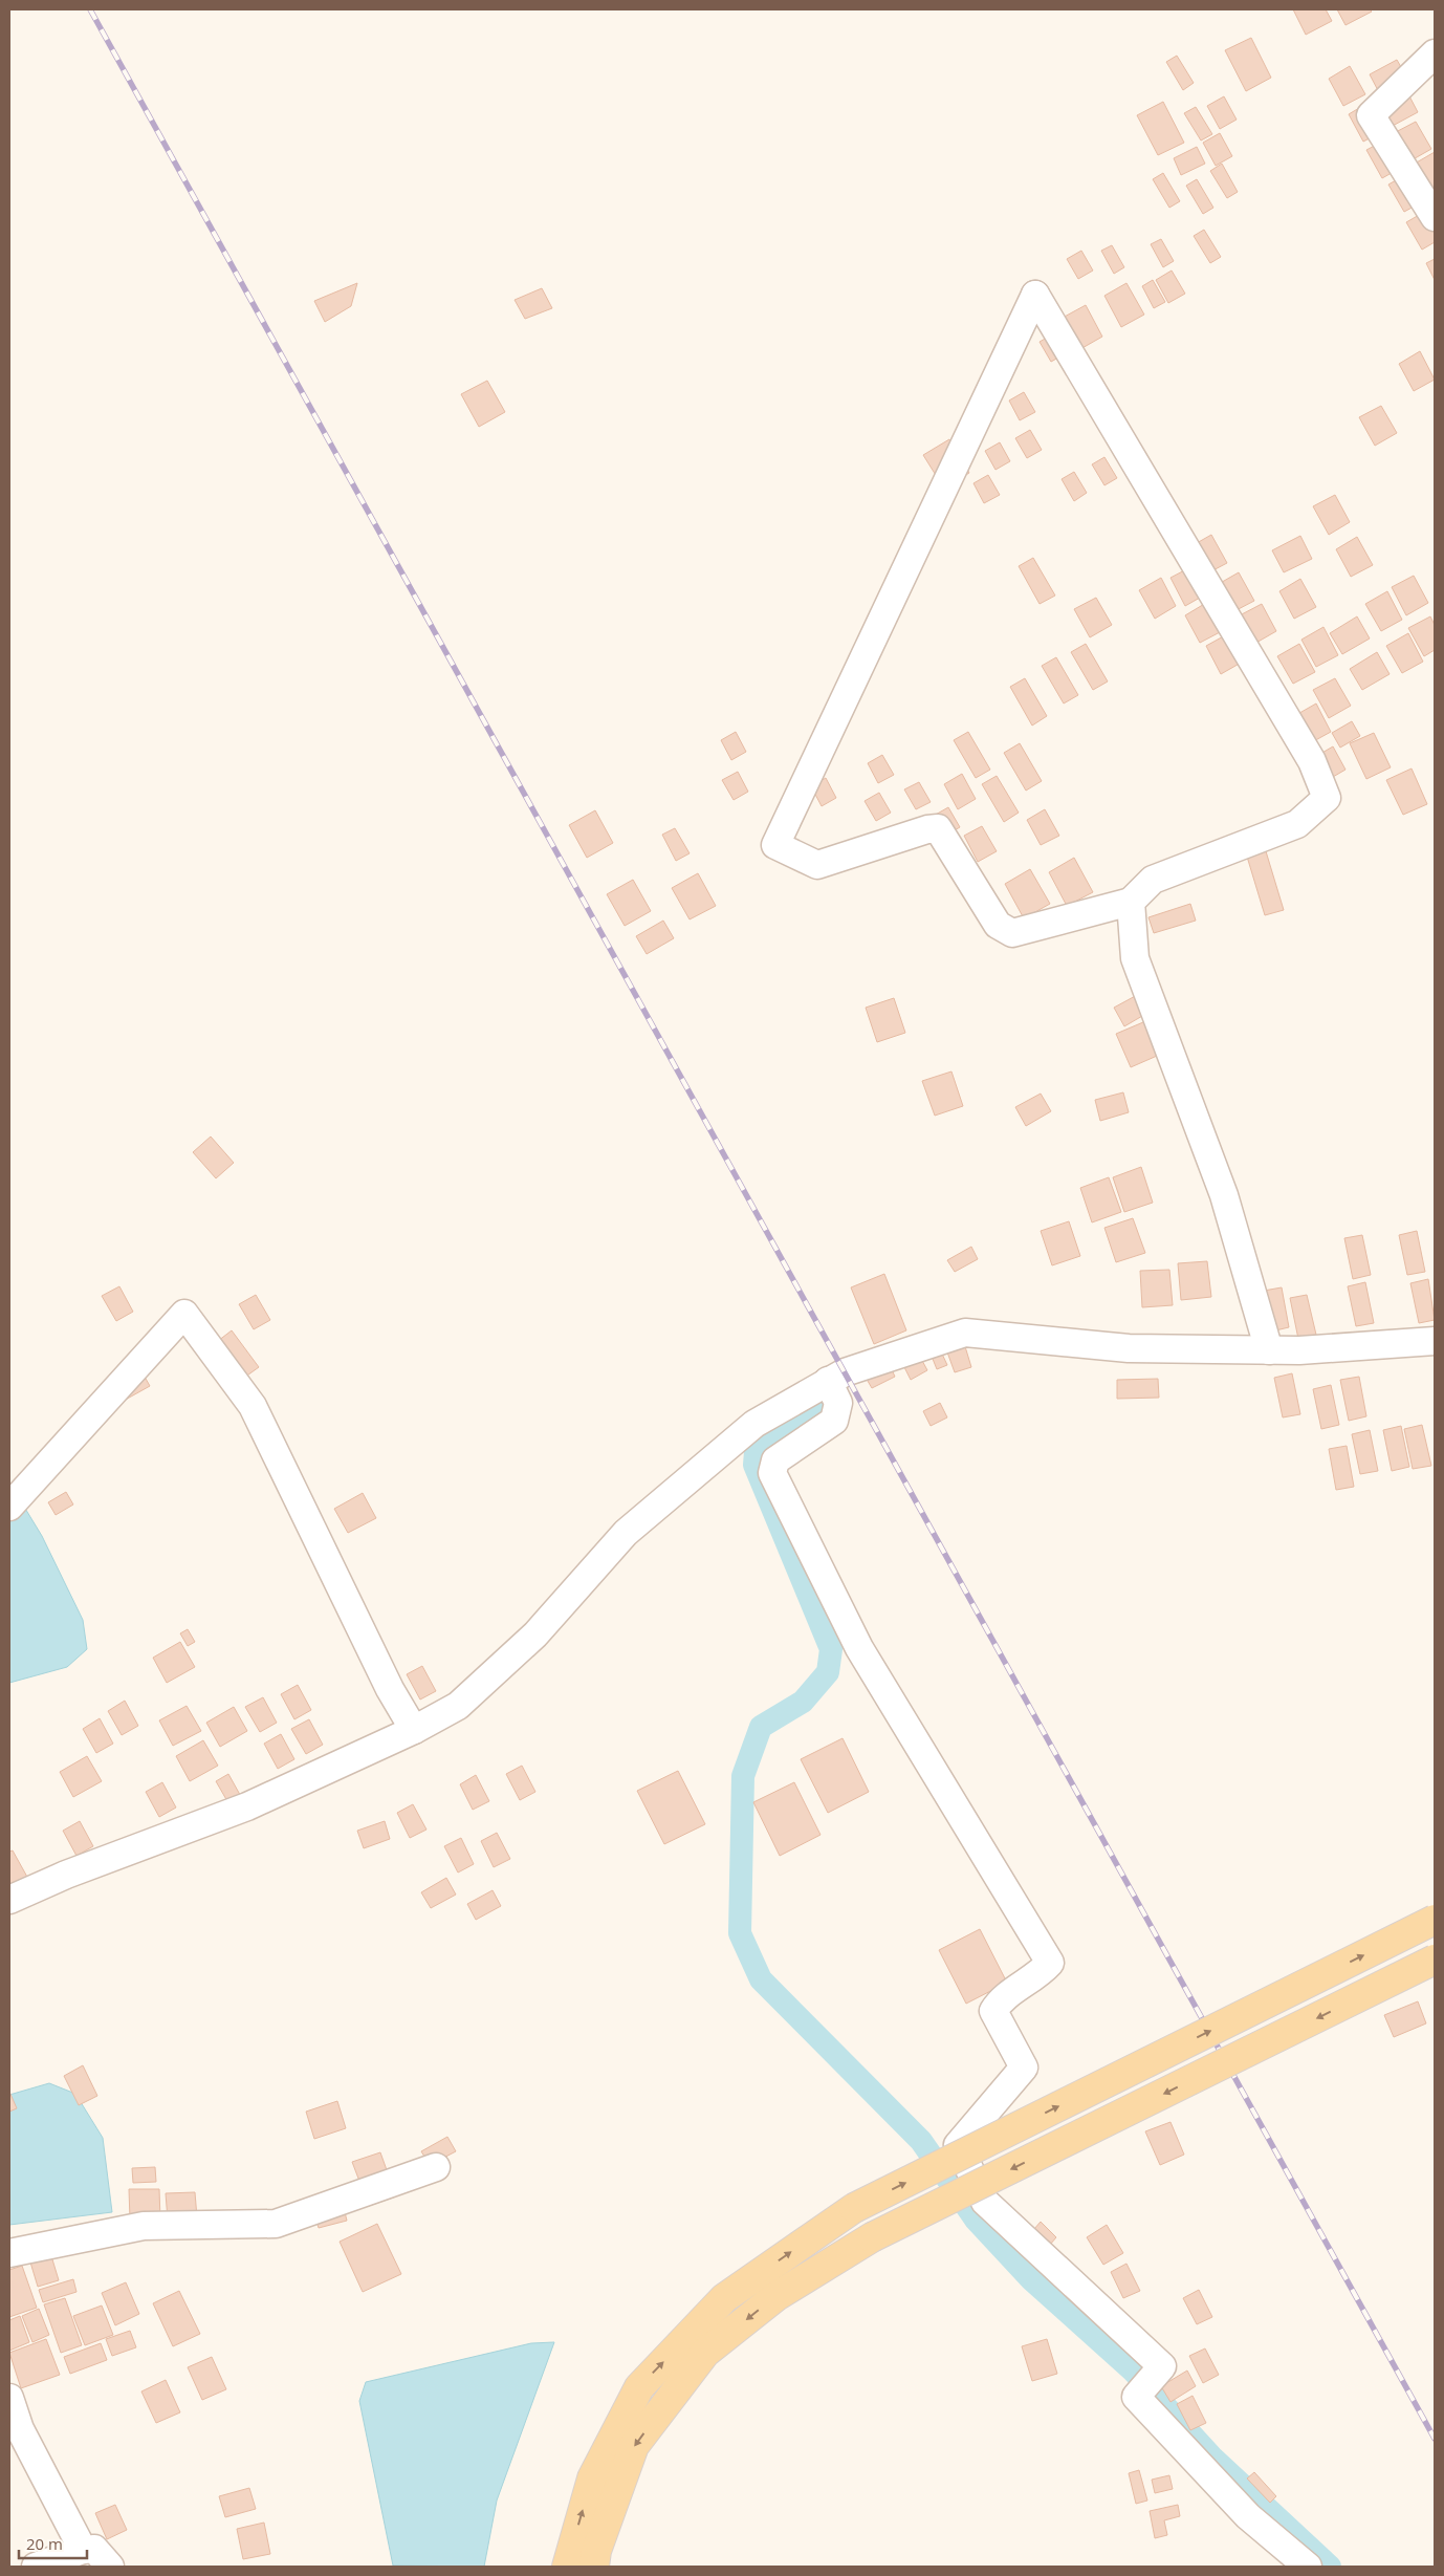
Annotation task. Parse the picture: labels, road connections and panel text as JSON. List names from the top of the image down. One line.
{"scale_bar":"20 m"}
